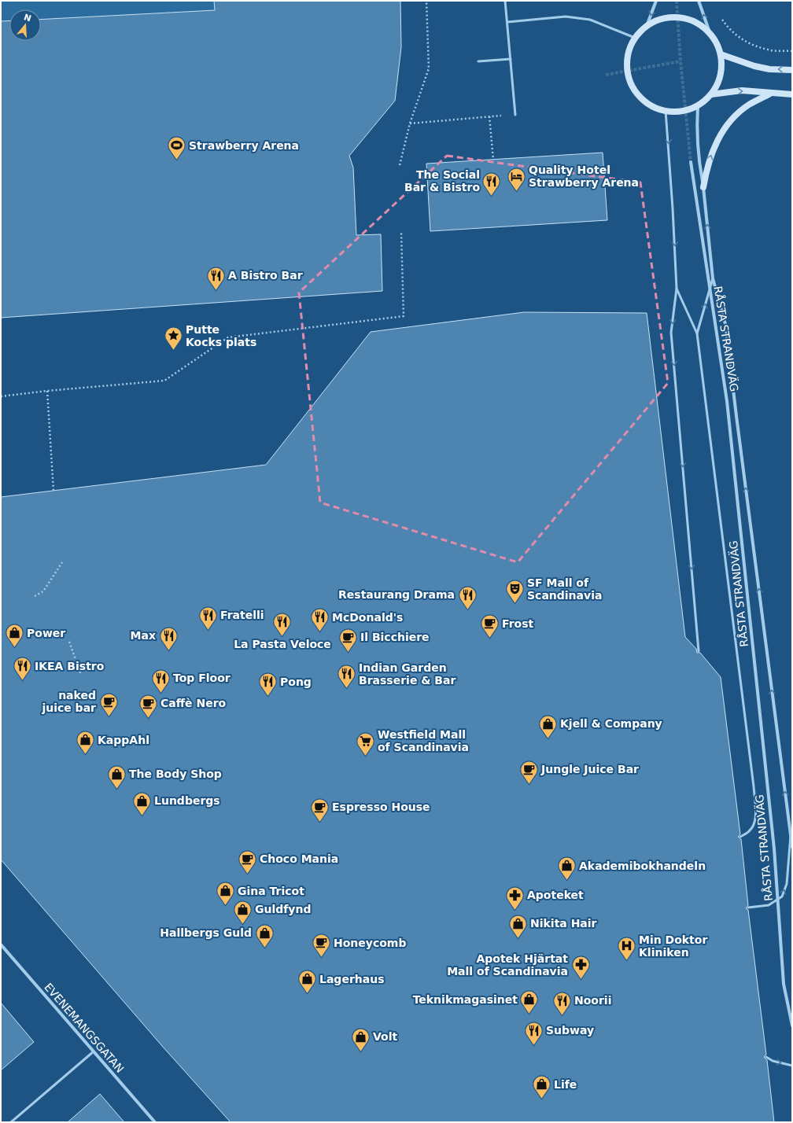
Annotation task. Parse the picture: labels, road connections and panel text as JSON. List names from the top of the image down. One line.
{"streets":{"street":["RÅSTA STRANDVÄG","EVENEMANGSGATAN"]},"places":{"sports":["Strawberry Arena"],"hotel":["Quality Hotel Strawberry Arena"],"restaurant":["The Social Bar & Bistro","A Bistro Bar","Restaurang Drama","Fratelli","McDonald's","La Pasta Veloce","Max","IKEA Bistro","Indian Garden Brasserie & Bar","Top Floor","Pong","Noorii","Subway"],"place":["Putte Kocks plats"],"theatre":["SF Mall of Scandinavia"],"cafe":["Frost","Il Bicchiere","naked juice bar","Caffè Nero","Jungle Juice Bar","Espresso House","Choco Mania","Honeycomb"],"shop":["Power","Kjell & Company","KappAhl","The Body Shop","Lundbergs","Akademibokhandeln","Gina Tricot","Guldfynd","Nikita Hair","Hallbergs Guld","Lagerhaus","Teknikmagasinet","Volt","Life"],"supermarket":["Westfield Mall of Scandinavia"],"pharmacy":["Apoteket","Apotek Hjärtat Mall of Scandinavia"],"hospital":["Min Doktor Kliniken"]},"north":"top"}
